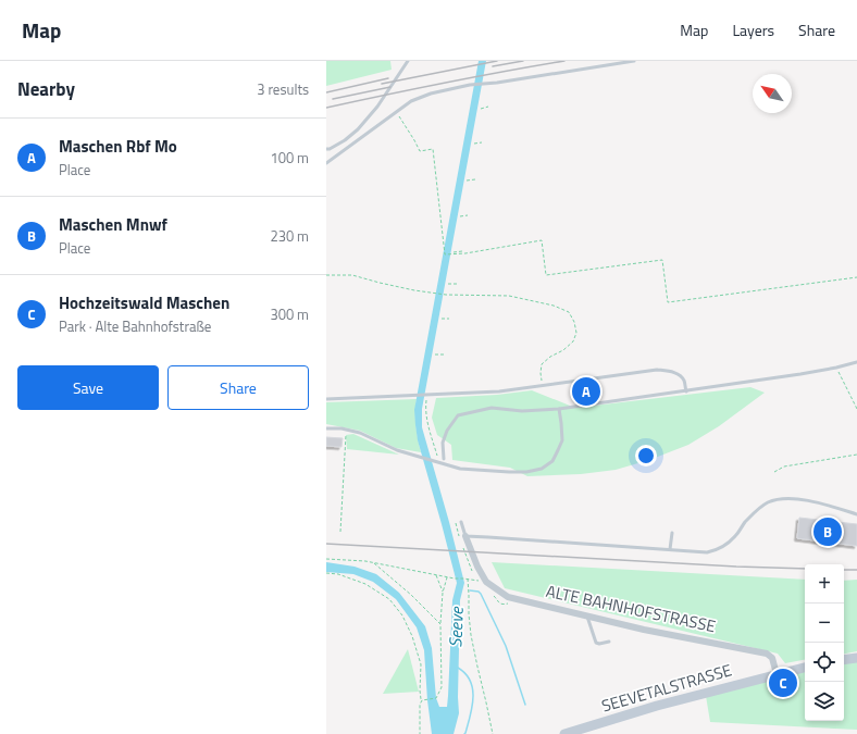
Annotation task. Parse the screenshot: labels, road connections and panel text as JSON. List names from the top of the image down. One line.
{"streets":{"main road":["SEEVETALSTRASSE"],"street":["ALTE BAHNHOFSTRASSE"]},"crossings":[["ALTE BAHNHOFSTRASSE","SEEVETALSTRASSE"]],"water":["Seeve"],"north":"top left","page":{"header":"Map","nav":["Map","Layers","Share"],"heading":["Nearby","3 results"],"list":[{"mark":"A","name":"Maschen Rbf Mo","note":"Place","value":"100 m"},{"mark":"B","name":"Maschen Mnwf","note":"Place","value":"230 m"},{"mark":"C","name":"Hochzeitswald Maschen","note":"Park · Alte Bahnhofstraße","value":"300 m"}],"buttons":["Save","Share"],"pins":["A","B","C"],"map_buttons":["+","−"]}}
